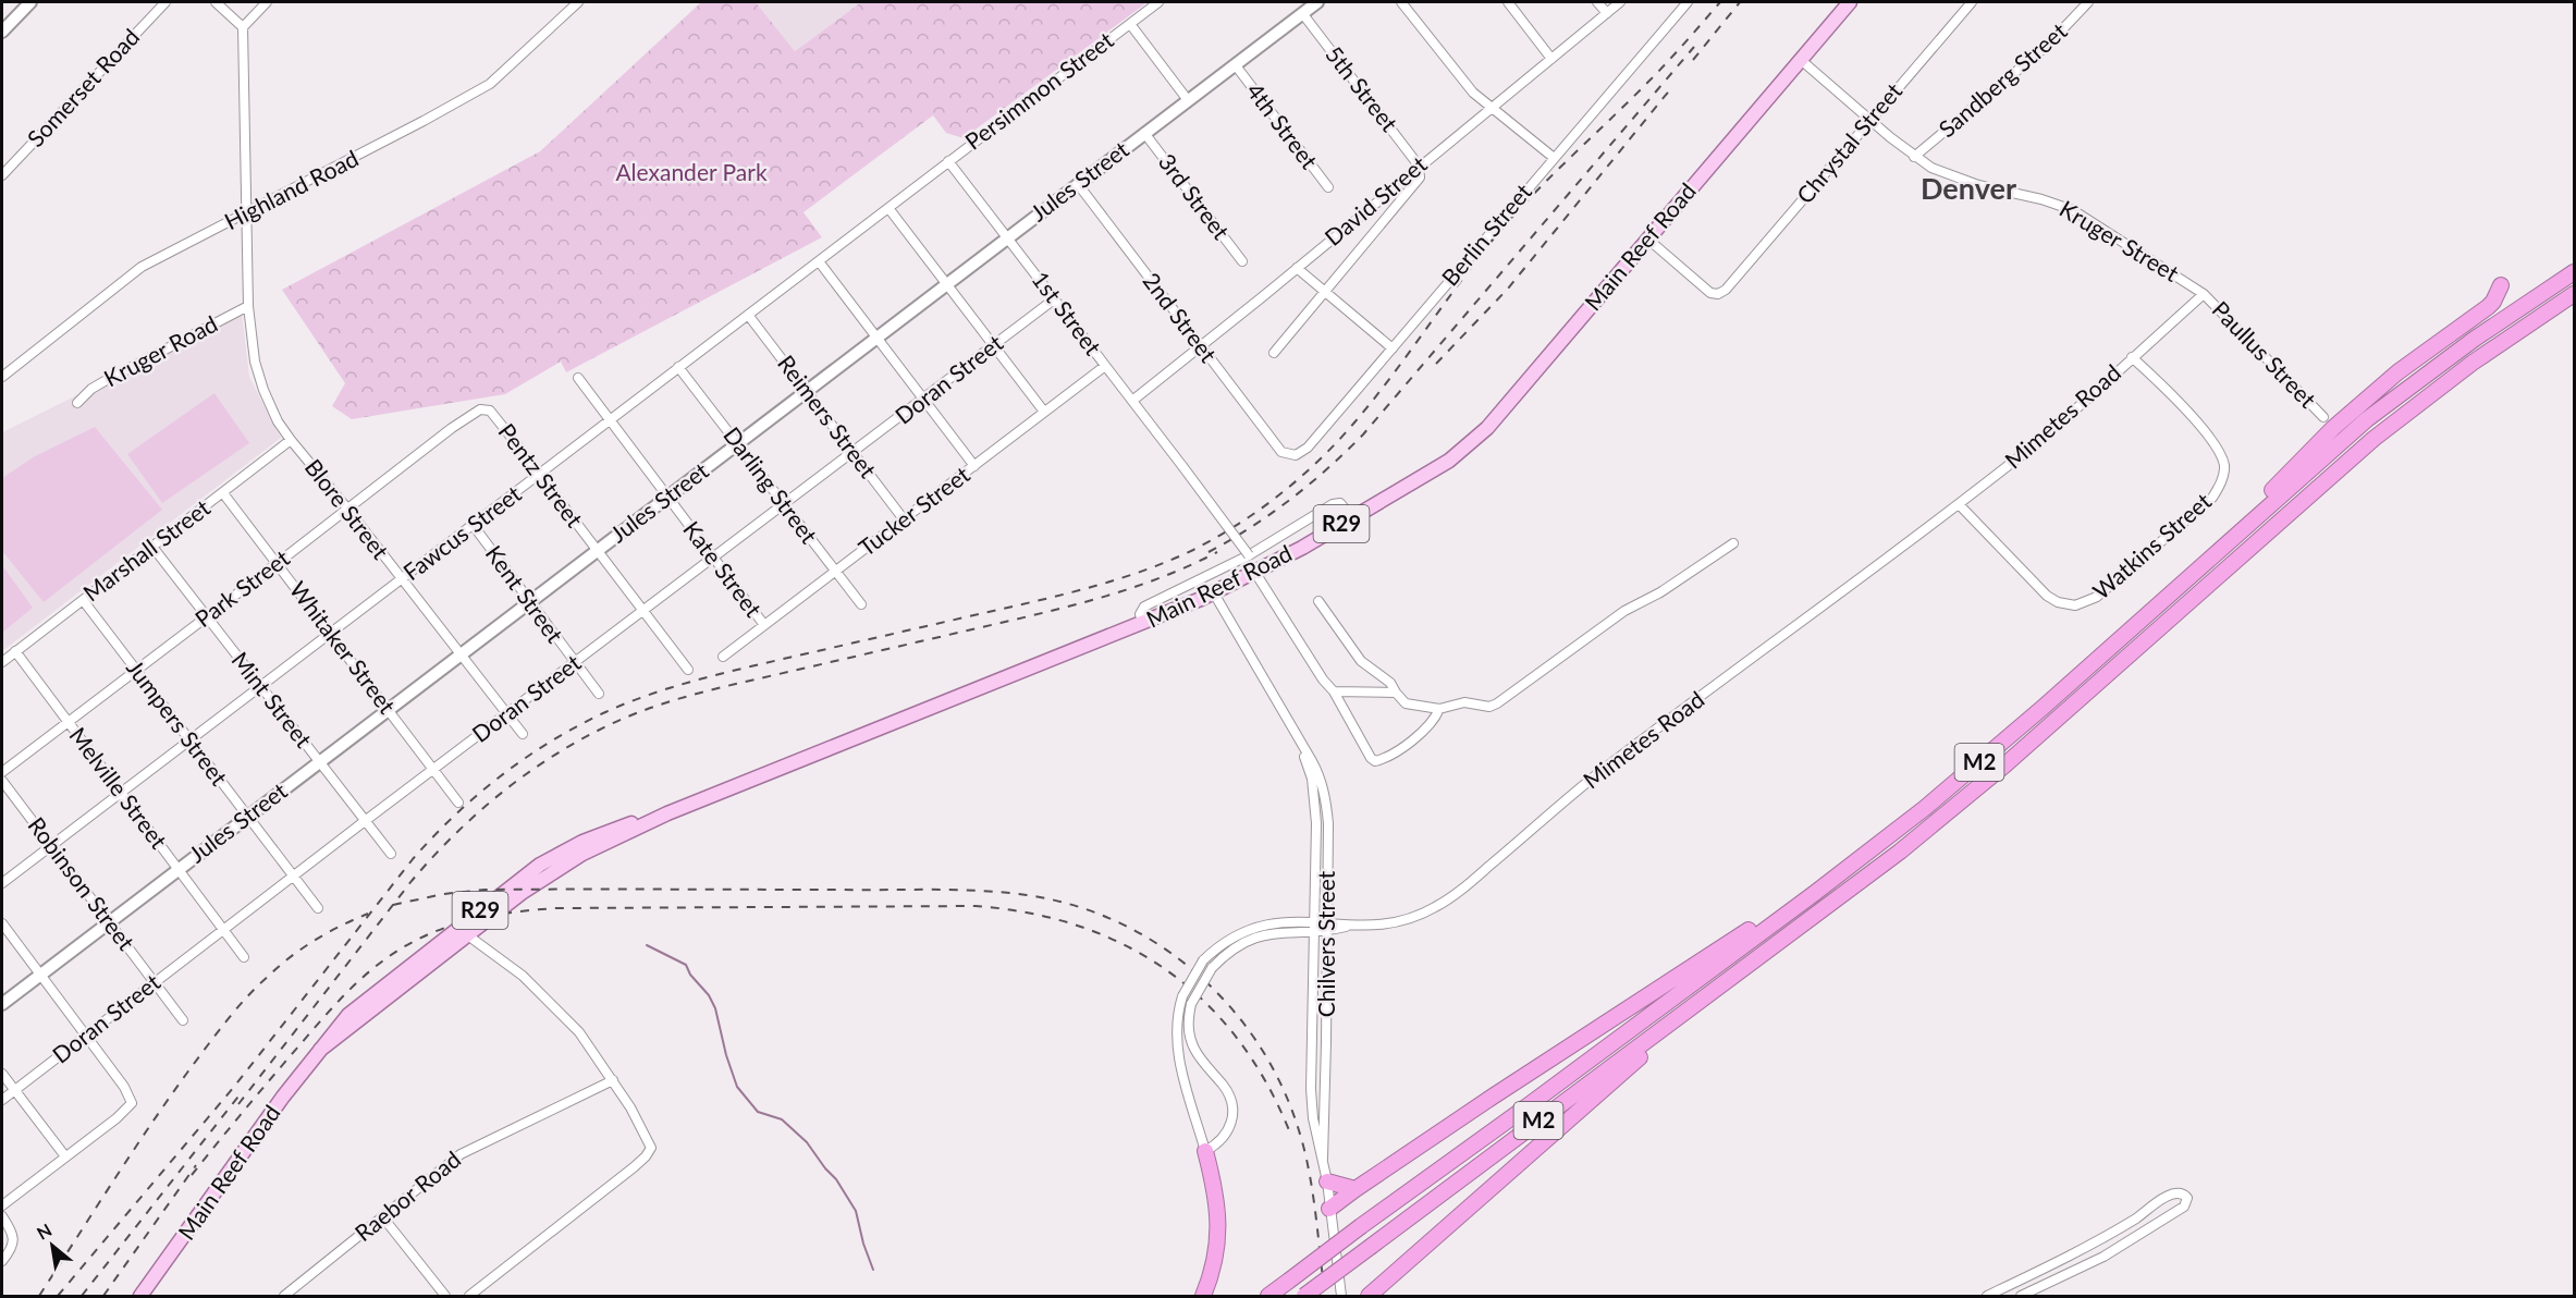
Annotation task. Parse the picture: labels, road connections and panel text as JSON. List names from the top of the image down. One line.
{"streets":{"highway":["M2"],"main road":["Jules Street","Main Reef Road","R29"],"street":["Sandberg Street","Somerset Road","5th Street","Persimmon Street","4th Street","Chrystal Street","Highland Road","3rd Street","David Street","Berlin Street","Kruger Street","1st Street","2nd Street","Kruger Road","Paullus Street","Doran Street","Reimers Street","Mimetes Road","Pentz Street","Darling Street","Blore Street","Tucker Street","Fawcus Street","Watkins Street","Marshall Street","Kate Street","Park Street","Kent Street","Whitaker Street","Mint Street","Jumpers Street","Melville Street","Robinson Street","Chilvers Street","Raebor Road"]},"crossings":[["Sandberg Street","Kruger Street"],["5th Street","Jules Street"],["5th Street","David Street"],["Persimmon Street","1st Street"],["Persimmon Street","Fawcus Street"],["4th Street","Jules Street"],["Chrystal Street","Kruger Street"],["Chrystal Street","Main Reef Road"],["Jules Street","3rd Street"],["Jules Street","1st Street"],["Jules Street","2nd Street"],["Jules Street","Reimers Street"],["Jules Street","Pentz Street"],["Jules Street","Darling Street"],["Jules Street","Blore Street"],["Jules Street","Kate Street"],["Jules Street","Kent Street"],["Jules Street","Whitaker Street"],["Jules Street","Mint Street"],["Jules Street","Jumpers Street"],["Jules Street","Melville Street"],["Jules Street","Robinson Street"],["Highland Road","Blore Street"],["David Street","1st Street"],["David Street","2nd Street"],["Berlin Street","2nd Street"],["Kruger Street","Main Reef Road"],["Kruger Street","Paullus Street"],["Kruger Street","Mimetes Road"],["Main Reef Road","Chilvers Street"],["1st Street","Doran Street"],["1st Street","Tucker Street"],["Kruger Road","Blore Street"],["Paullus Street","Mimetes Road"],["Doran Street","Reimers Street"],["Doran Street","Pentz Street"],["Doran Street","Darling Street"],["Doran Street","Blore Street"],["Doran Street","Kate Street"],["Doran Street","Kent Street"],["Doran Street","Whitaker Street"],["Doran Street","Mint Street"],["Doran Street","Jumpers Street"],["Doran Street","Melville Street"],["Doran Street","Robinson Street"],["Reimers Street","Tucker Street"],["Reimers Street","Fawcus Street"],["Mimetes Road","Watkins Street"],["Mimetes Road","Chilvers Street"],["Pentz Street","Fawcus Street"],["Pentz Street","Park Street"],["Darling Street","Tucker Street"],["Darling Street","Fawcus Street"],["Blore Street","Fawcus Street"],["Blore Street","Marshall Street"],["Blore Street","Park Street"],["Tucker Street","Kate Street"],["Fawcus Street","Kate Street"],["Fawcus Street","Kent Street"],["Fawcus Street","Whitaker Street"],["Fawcus Street","Mint Street"],["Fawcus Street","Jumpers Street"],["Fawcus Street","Melville Street"],["Fawcus Street","Robinson Street"],["Marshall Street","Whitaker Street"],["Marshall Street","Mint Street"],["Marshall Street","Jumpers Street"],["Marshall Street","Melville Street"],["Park Street","Whitaker Street"],["Park Street","Mint Street"],["Park Street","Jumpers Street"],["Park Street","Melville Street"]],"districts":["Denver"],"parks":["Alexander Park"],"north":"top left"}
